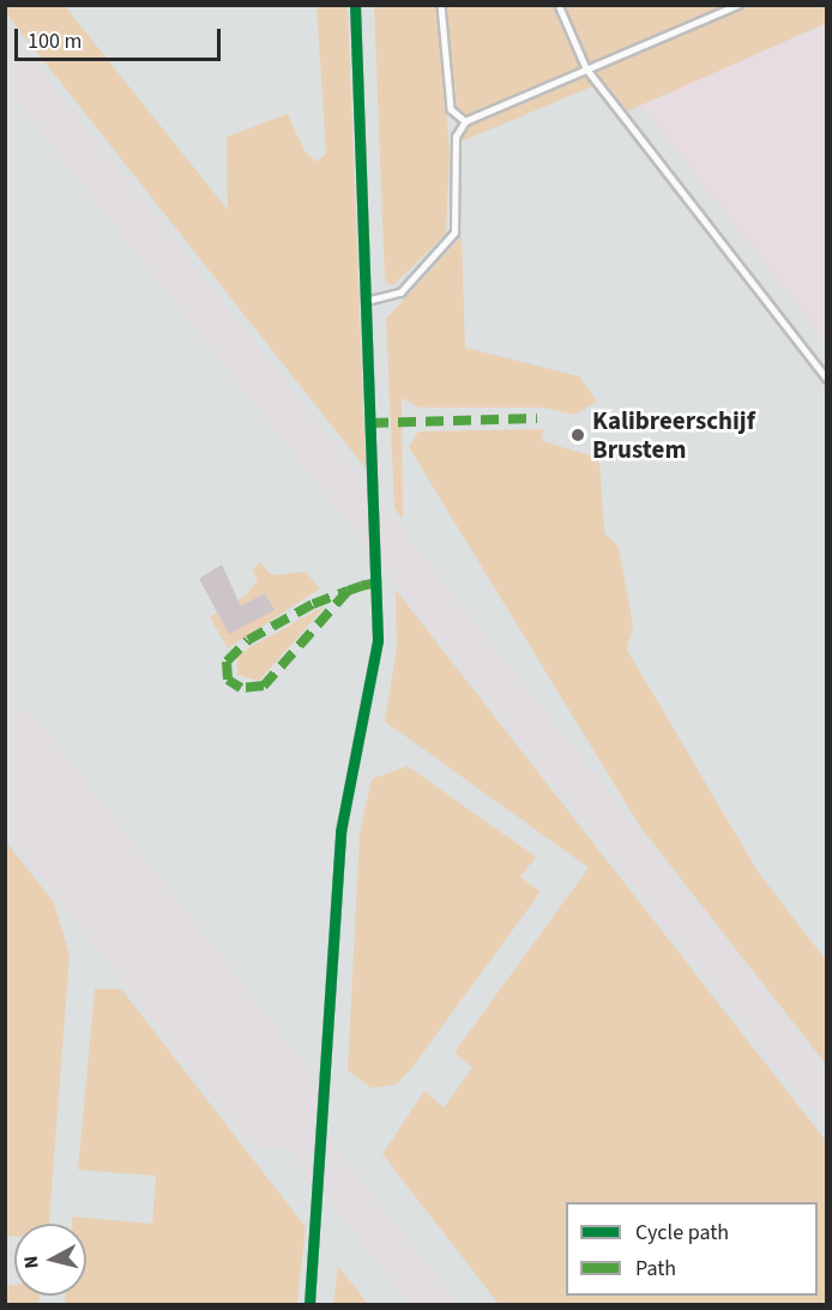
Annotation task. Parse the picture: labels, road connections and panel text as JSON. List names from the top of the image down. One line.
{"places":["Kalibreerschijf Brustem"],"legend":["Cycle path","Path"],"scale_bar":"100 m","north":"left"}
